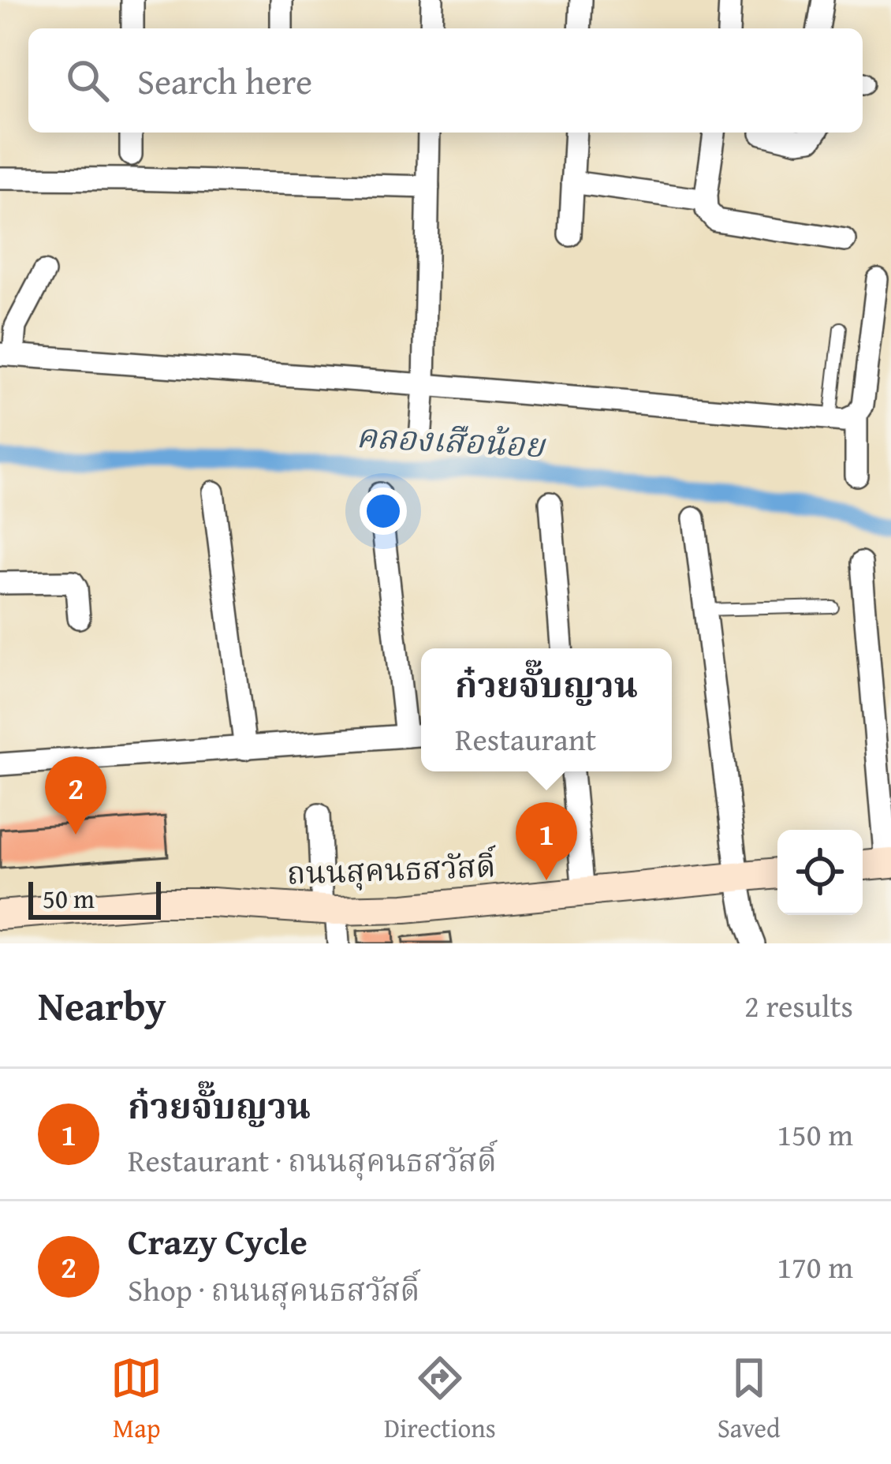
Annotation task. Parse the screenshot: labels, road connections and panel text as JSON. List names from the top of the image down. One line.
{"streets":{"main road":["ถนนสุคนธสวัสดิ์"]},"water":["คลองเสือน้อย"],"scale_bar":"50 m","page":{"search":"Search here","popup":["ก๋วยจั๊บญวน","Restaurant"],"pins":["2","1"],"scale":"50 m","heading":["Nearby","2 results"],"list":[{"mark":"1","name":"ก๋วยจั๊บญวน","note":"Restaurant · ถนนสุคนธสวัสดิ์","value":"150 m"},{"mark":"2","name":"Crazy Cycle","note":"Shop · ถนนสุคนธสวัสดิ์","value":"170 m"}],"nav":["Map","Directions","Saved"]}}
